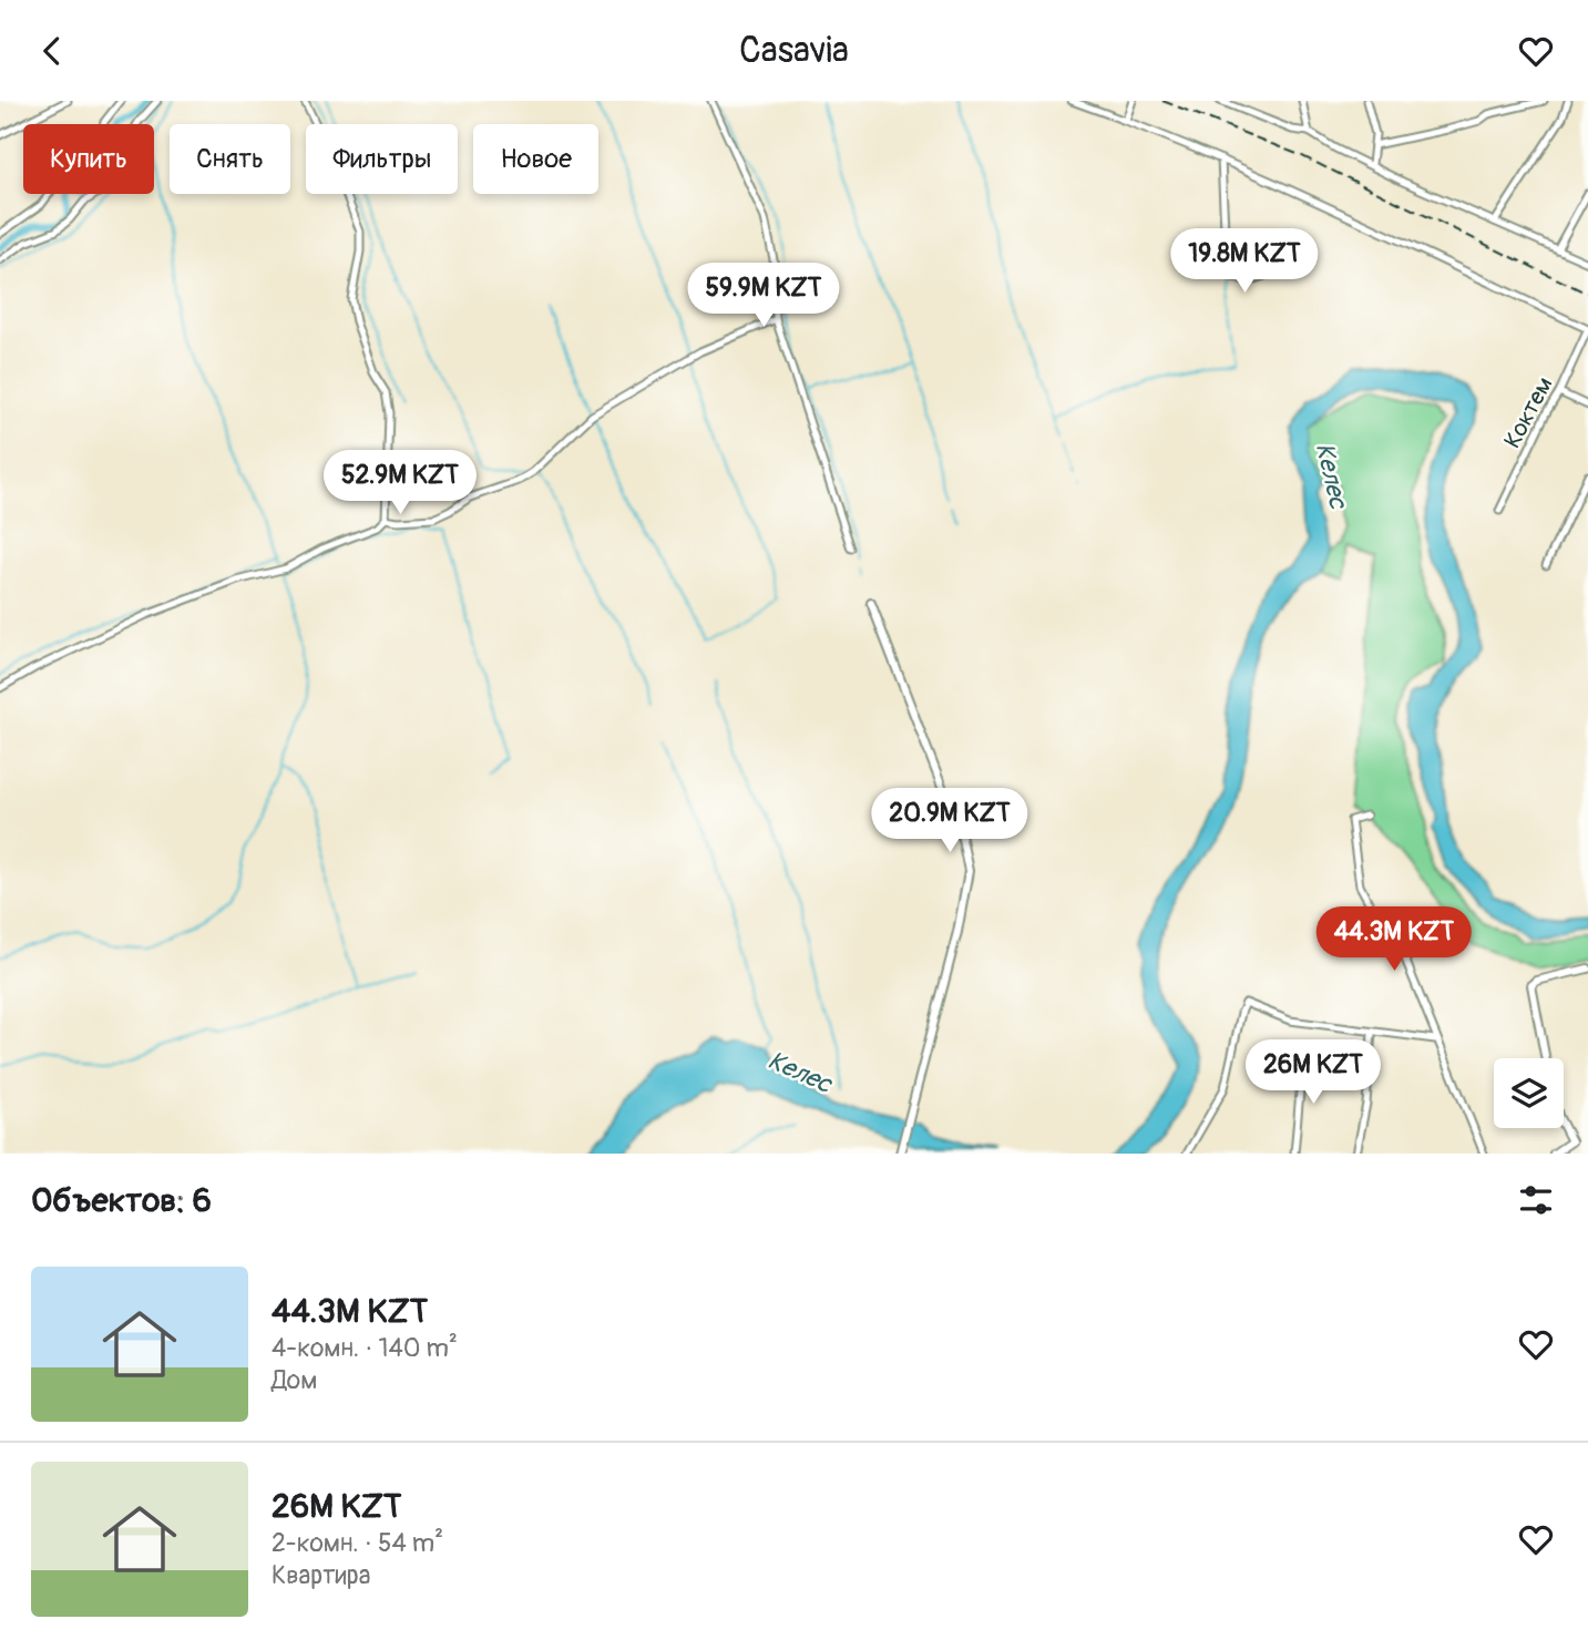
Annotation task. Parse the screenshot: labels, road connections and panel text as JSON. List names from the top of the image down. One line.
{"streets":{"street":["Коктем"]},"water":["Келес"],"page":{"header":"Casavia","chip":["Купить","Снять","Фильтры","Новое"],"price":["19.8M KZT","59.9M KZT","52.9M KZT","20.9M KZT","44.3M KZT","26M KZT"],"heading":"Объектов: 6","list":[{"name":"44.3M KZT","note":"4-комн. · 140 m² · Дом"},{"name":"26M KZT","note":"2-комн. · 54 m² · Квартира"}]}}
